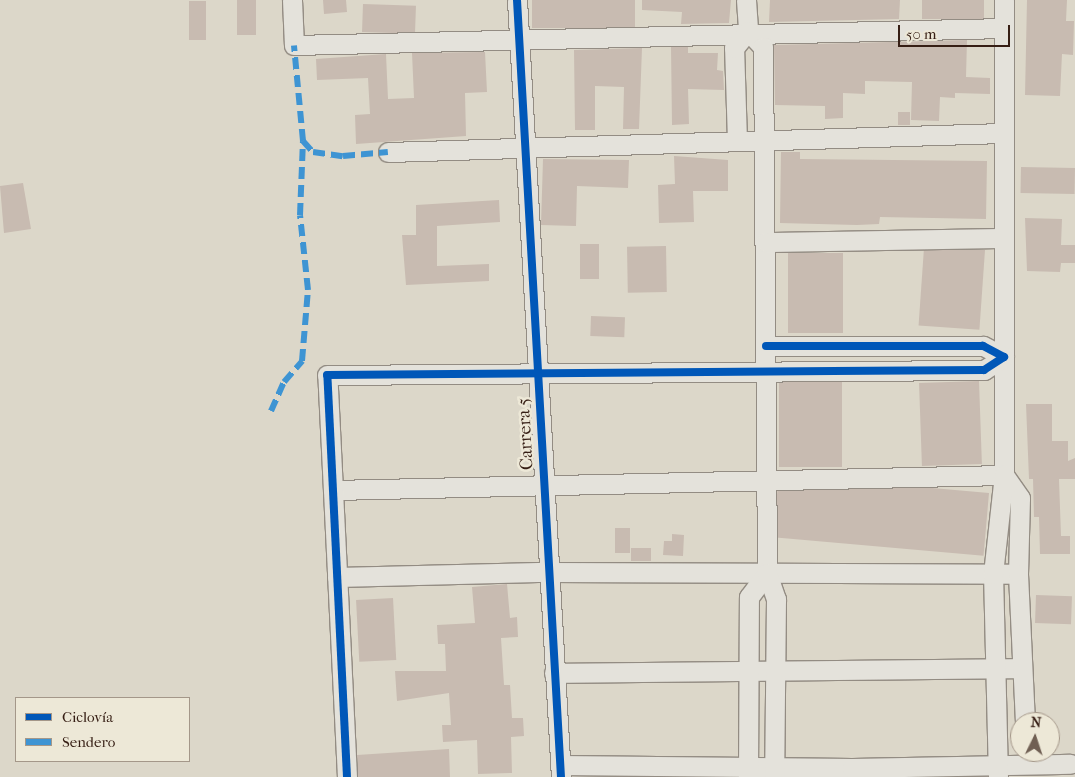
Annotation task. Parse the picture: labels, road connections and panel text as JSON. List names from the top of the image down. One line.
{"streets":{"street":["Carrera 5"]},"legend":["Ciclovía","Sendero"],"scale_bar":"50 m","north":"top"}
